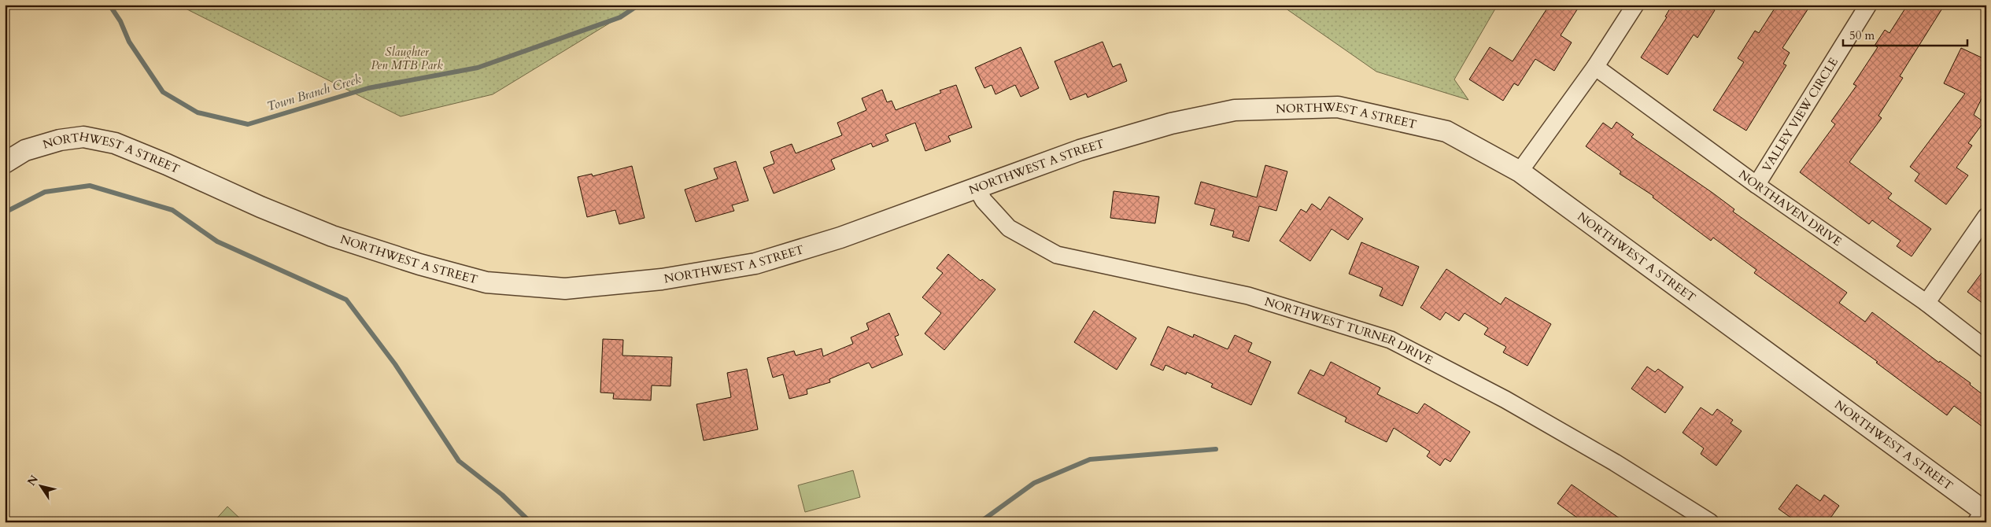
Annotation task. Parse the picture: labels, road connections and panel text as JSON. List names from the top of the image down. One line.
{"streets":{"street":["VALLEY VIEW CIRCLE","NORTHWEST A STREET","NORTHAVEN DRIVE","NORTHWEST TURNER DRIVE"]},"crossings":[["VALLEY VIEW CIRCLE","NORTHAVEN DRIVE"],["NORTHWEST A STREET","NORTHWEST TURNER DRIVE"]],"water":["Town Branch Creek"],"parks":["Slaughter Pen MTB Park"],"scale_bar":"50 m","north":"top left"}
